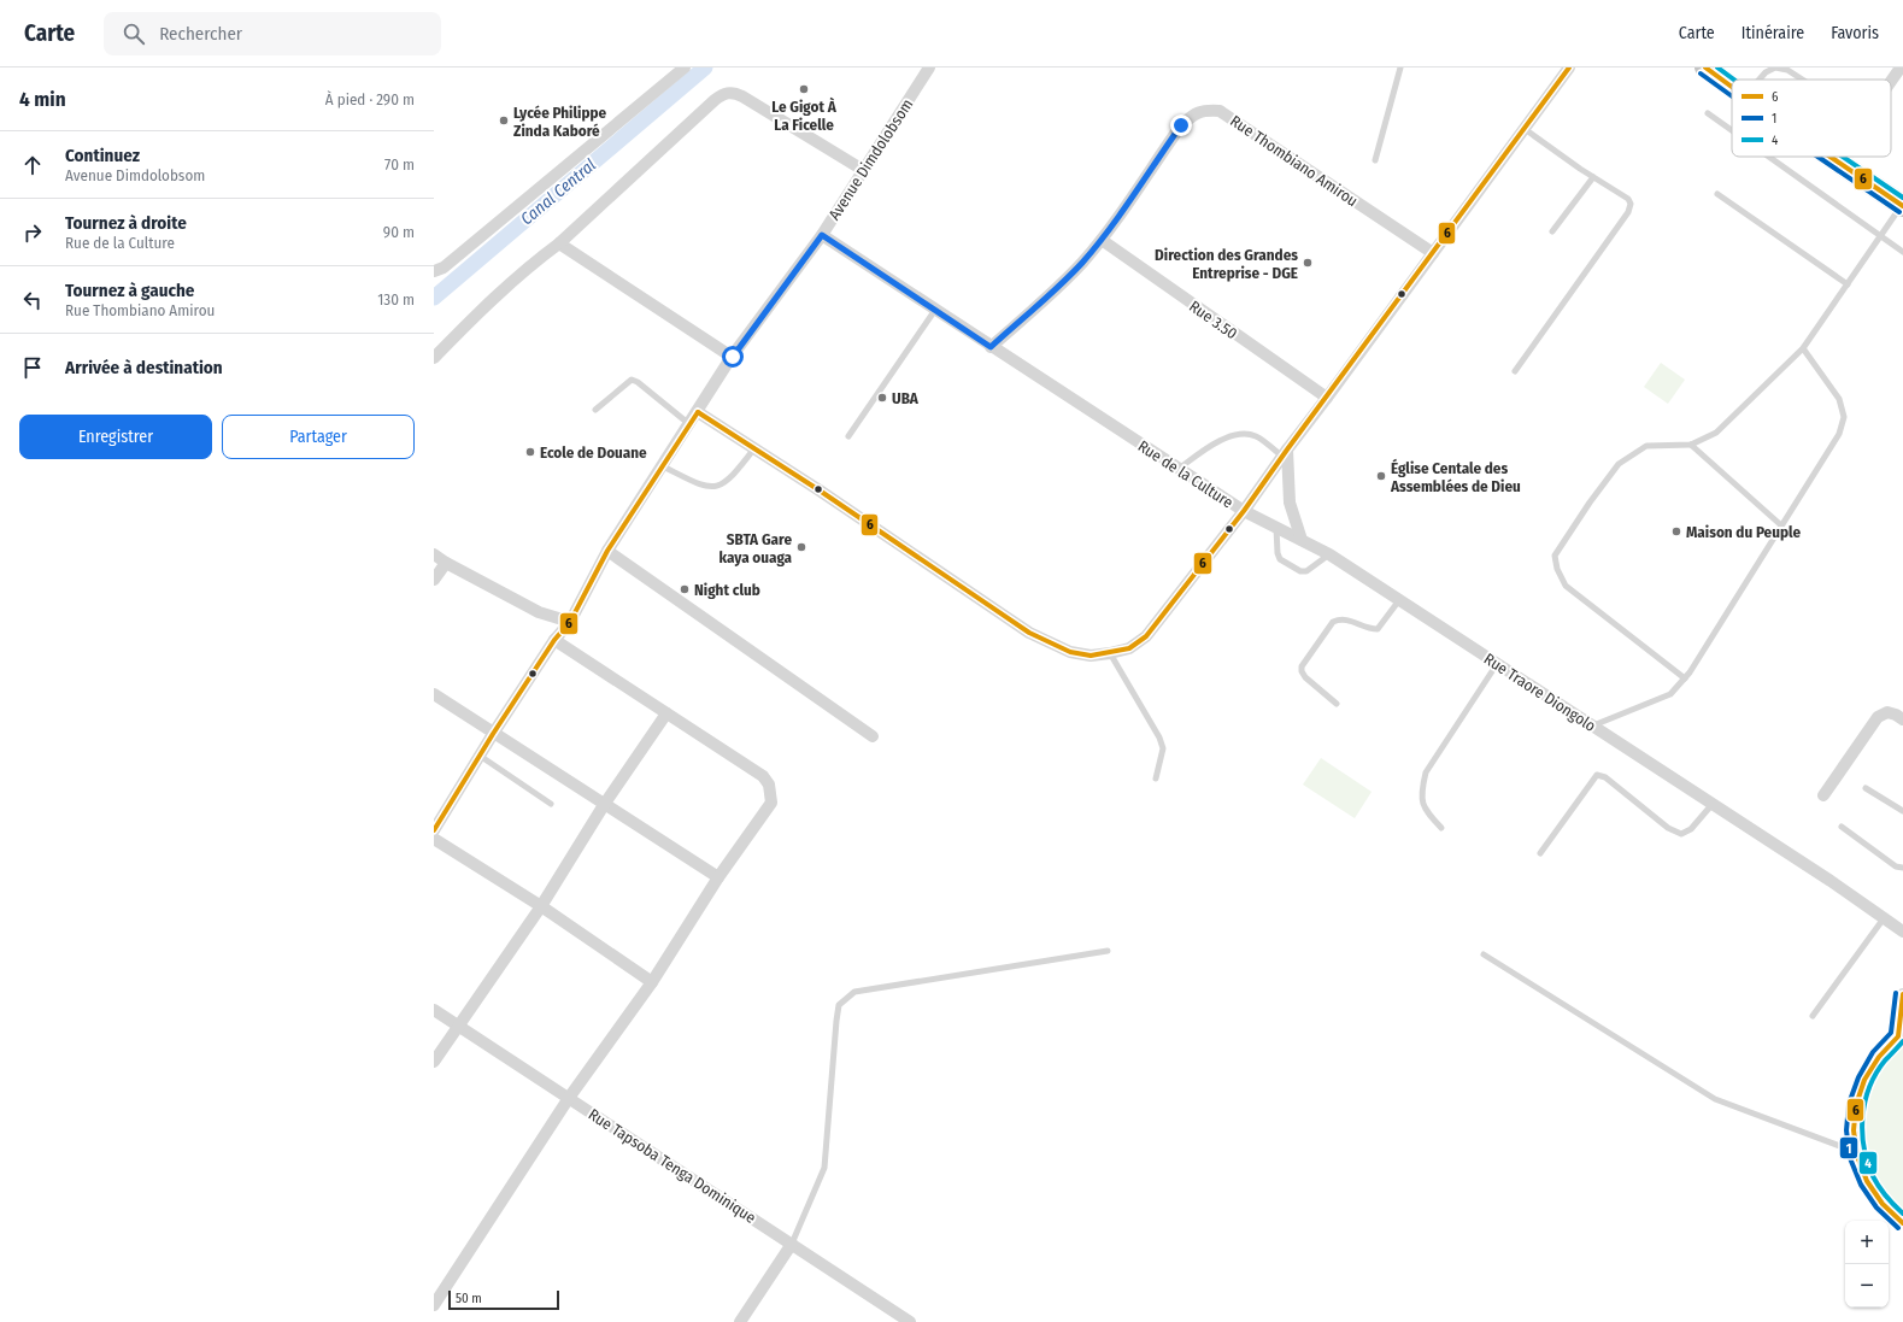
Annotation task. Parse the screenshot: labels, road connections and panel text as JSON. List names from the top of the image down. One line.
{"streets":{"street":["Avenue Dimdolobsom","Rue Thombiano Amirou","Rue 3.50","Rue de la Culture","Rue Traore Diongolo","Rue Tapsoba Tenga Dominique"]},"crossings":[["Avenue Dimdolobsom","Rue de la Culture"],["Rue Thombiano Amirou","Rue 3.50"],["Rue Thombiano Amirou","Rue de la Culture"],["Rue de la Culture","Rue Traore Diongolo"]],"water":["Canal Central"],"places":["Le Gigot À La Ficelle","Lycée Philippe Zinda Kaboré","Direction des Grandes Entreprise - DGE","UBA","Ecole de Douane","Église Centale des Assemblées de Dieu","Maison du Peuple","SBTA Gare kaya ouaga","Night club"],"lines":["transit line 6","transit line 4","transit line 1"],"legend":["6","1","4"],"scale_bar":"50 m","page":{"header":"Carte","search":"Rechercher","nav":["Carte","Itinéraire","Favoris"],"heading":["4 min","À pied · 290 m"],"list":[["Continuez","Avenue Dimdolobsom","70 m"],["Tournez à droite","Rue de la Culture","90 m"],["Tournez à gauche","Rue Thombiano Amirou","130 m"],"Arrivée à destination"],"buttons":["Enregistrer","Partager"],"map_buttons":["+","−"],"scale":"50 m"}}
